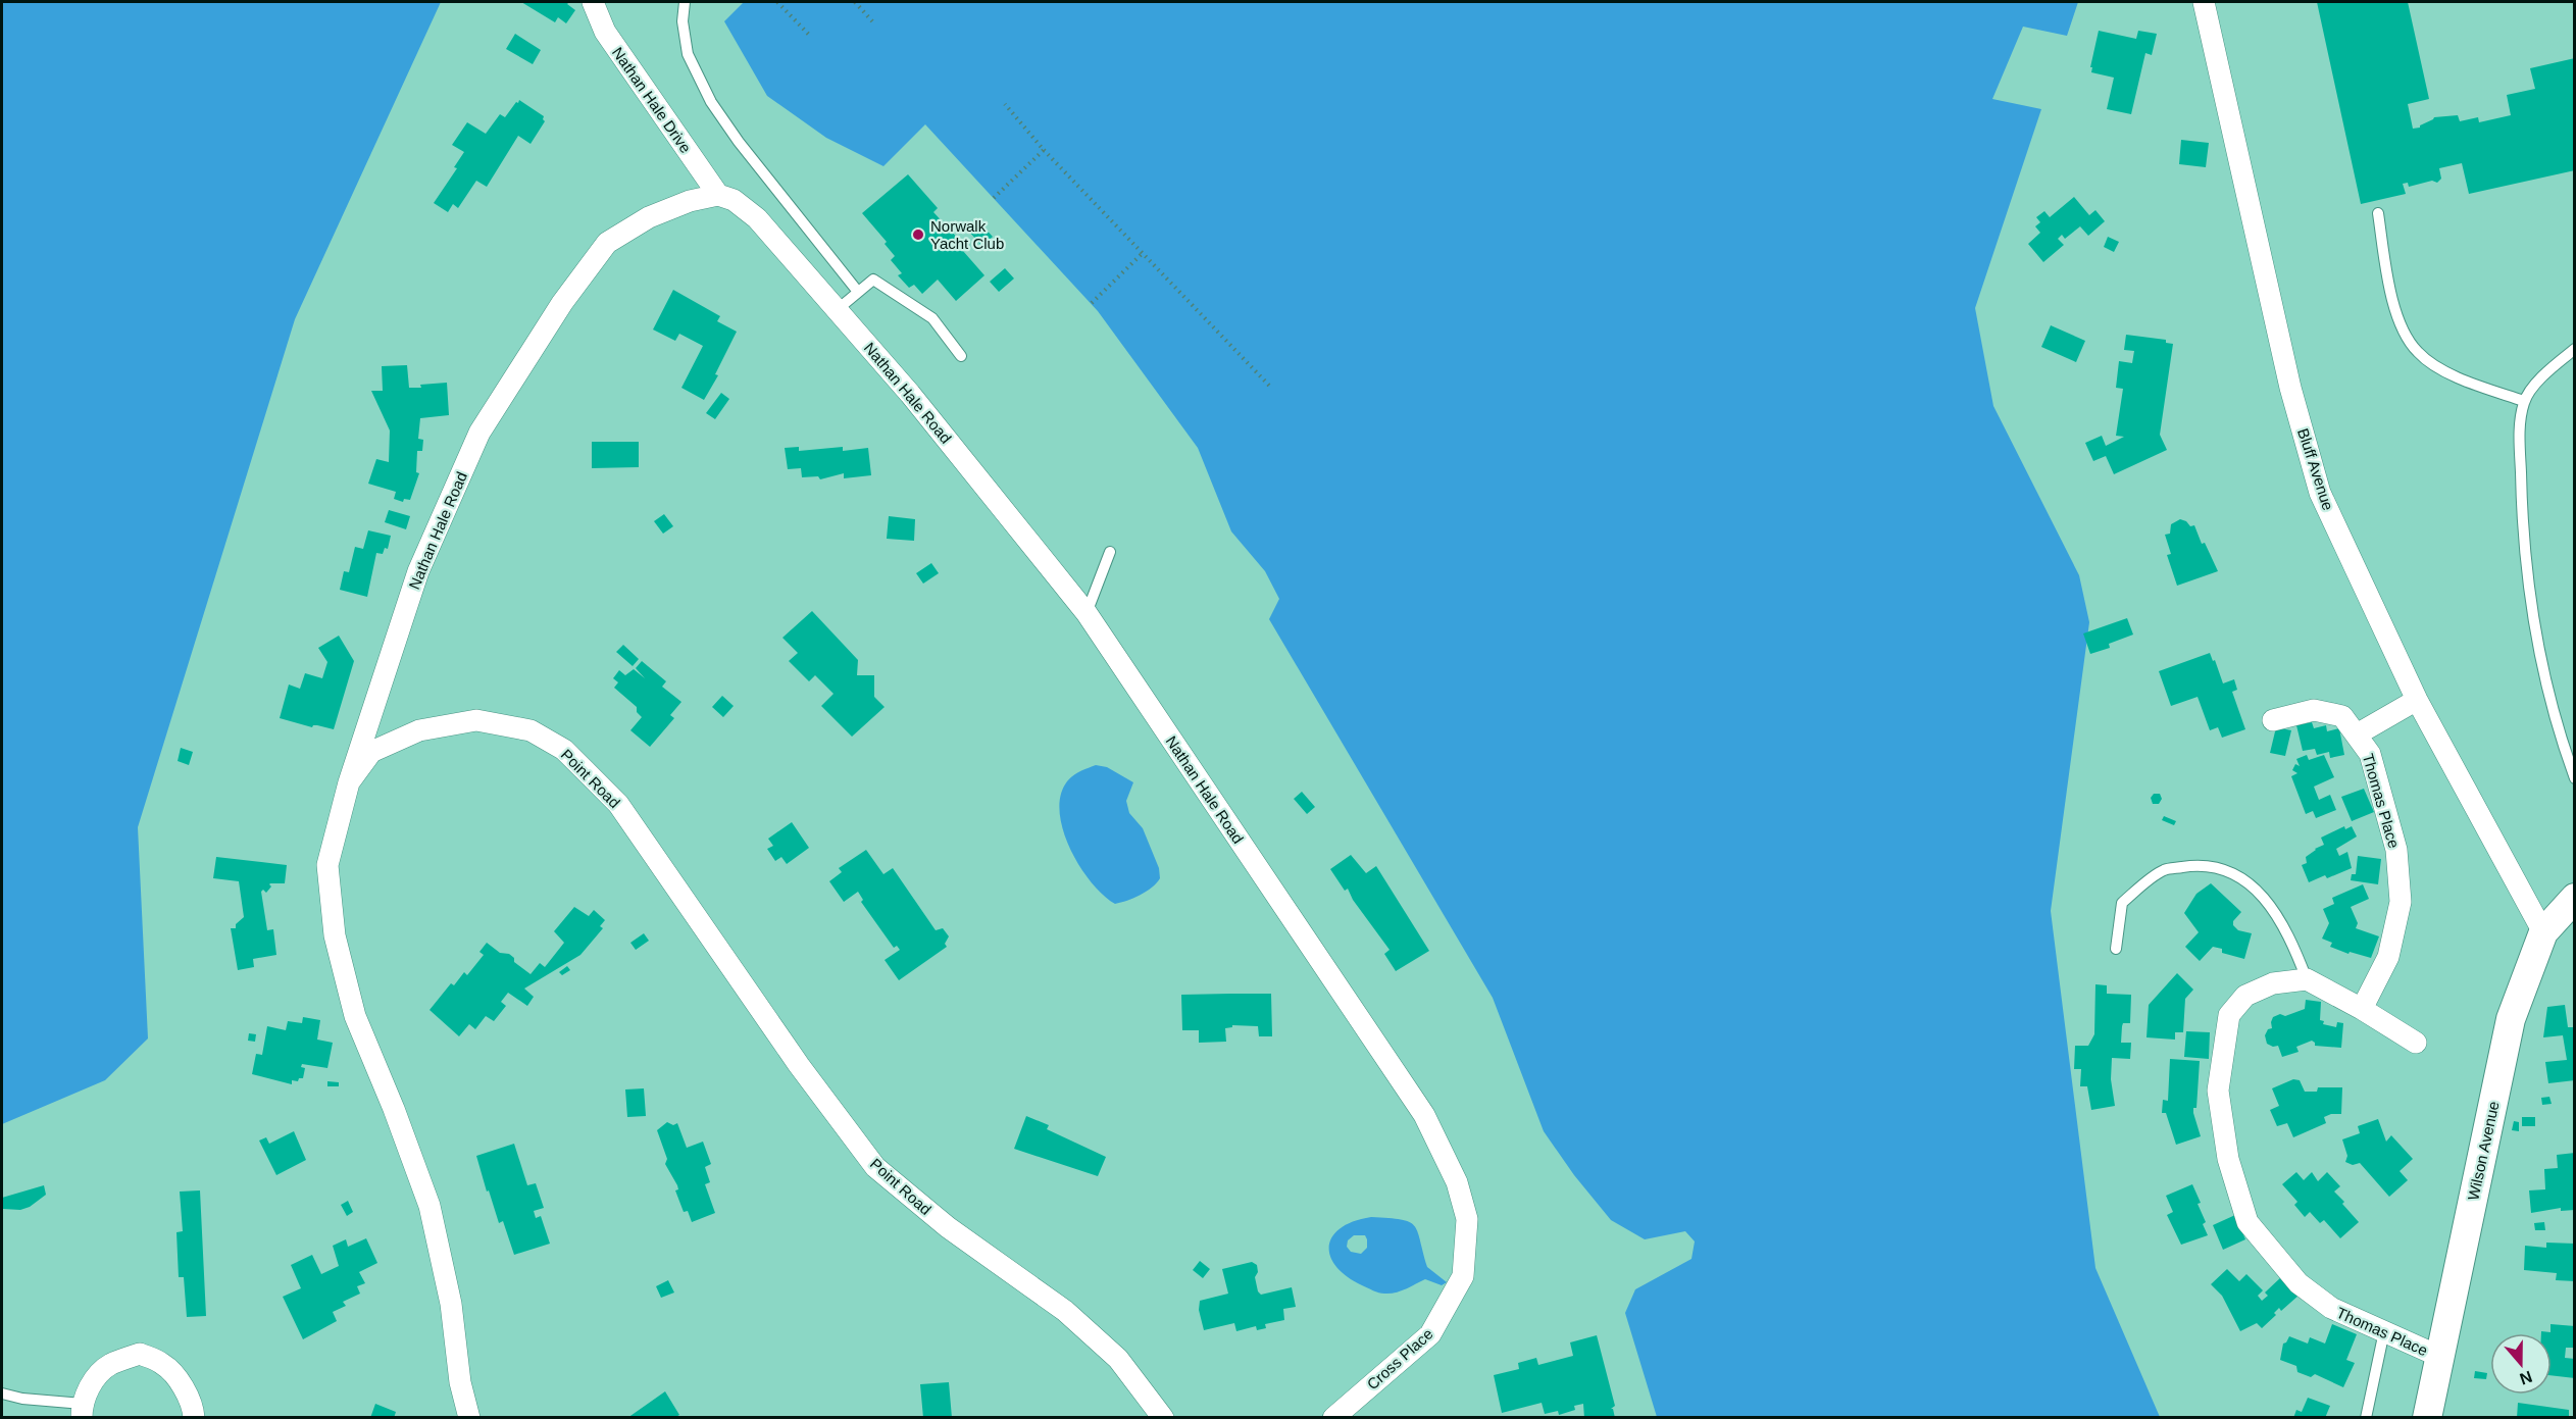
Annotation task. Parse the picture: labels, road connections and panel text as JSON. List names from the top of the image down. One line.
{"streets":{"main road":["Wilson Avenue"],"street":["Nathan Hale Drive","Nathan Hale Road","Bluff Avenue","Point Road","Thomas Place","Cross Place"]},"crossings":[["Nathan Hale Drive","Nathan Hale Road"],["Nathan Hale Road","Point Road"],["Nathan Hale Road","Cross Place"],["Bluff Avenue","Thomas Place"],["Bluff Avenue","Wilson Avenue"],["Thomas Place","Wilson Avenue"]],"places":["Norwalk Yacht Club"],"north":"bottom"}
